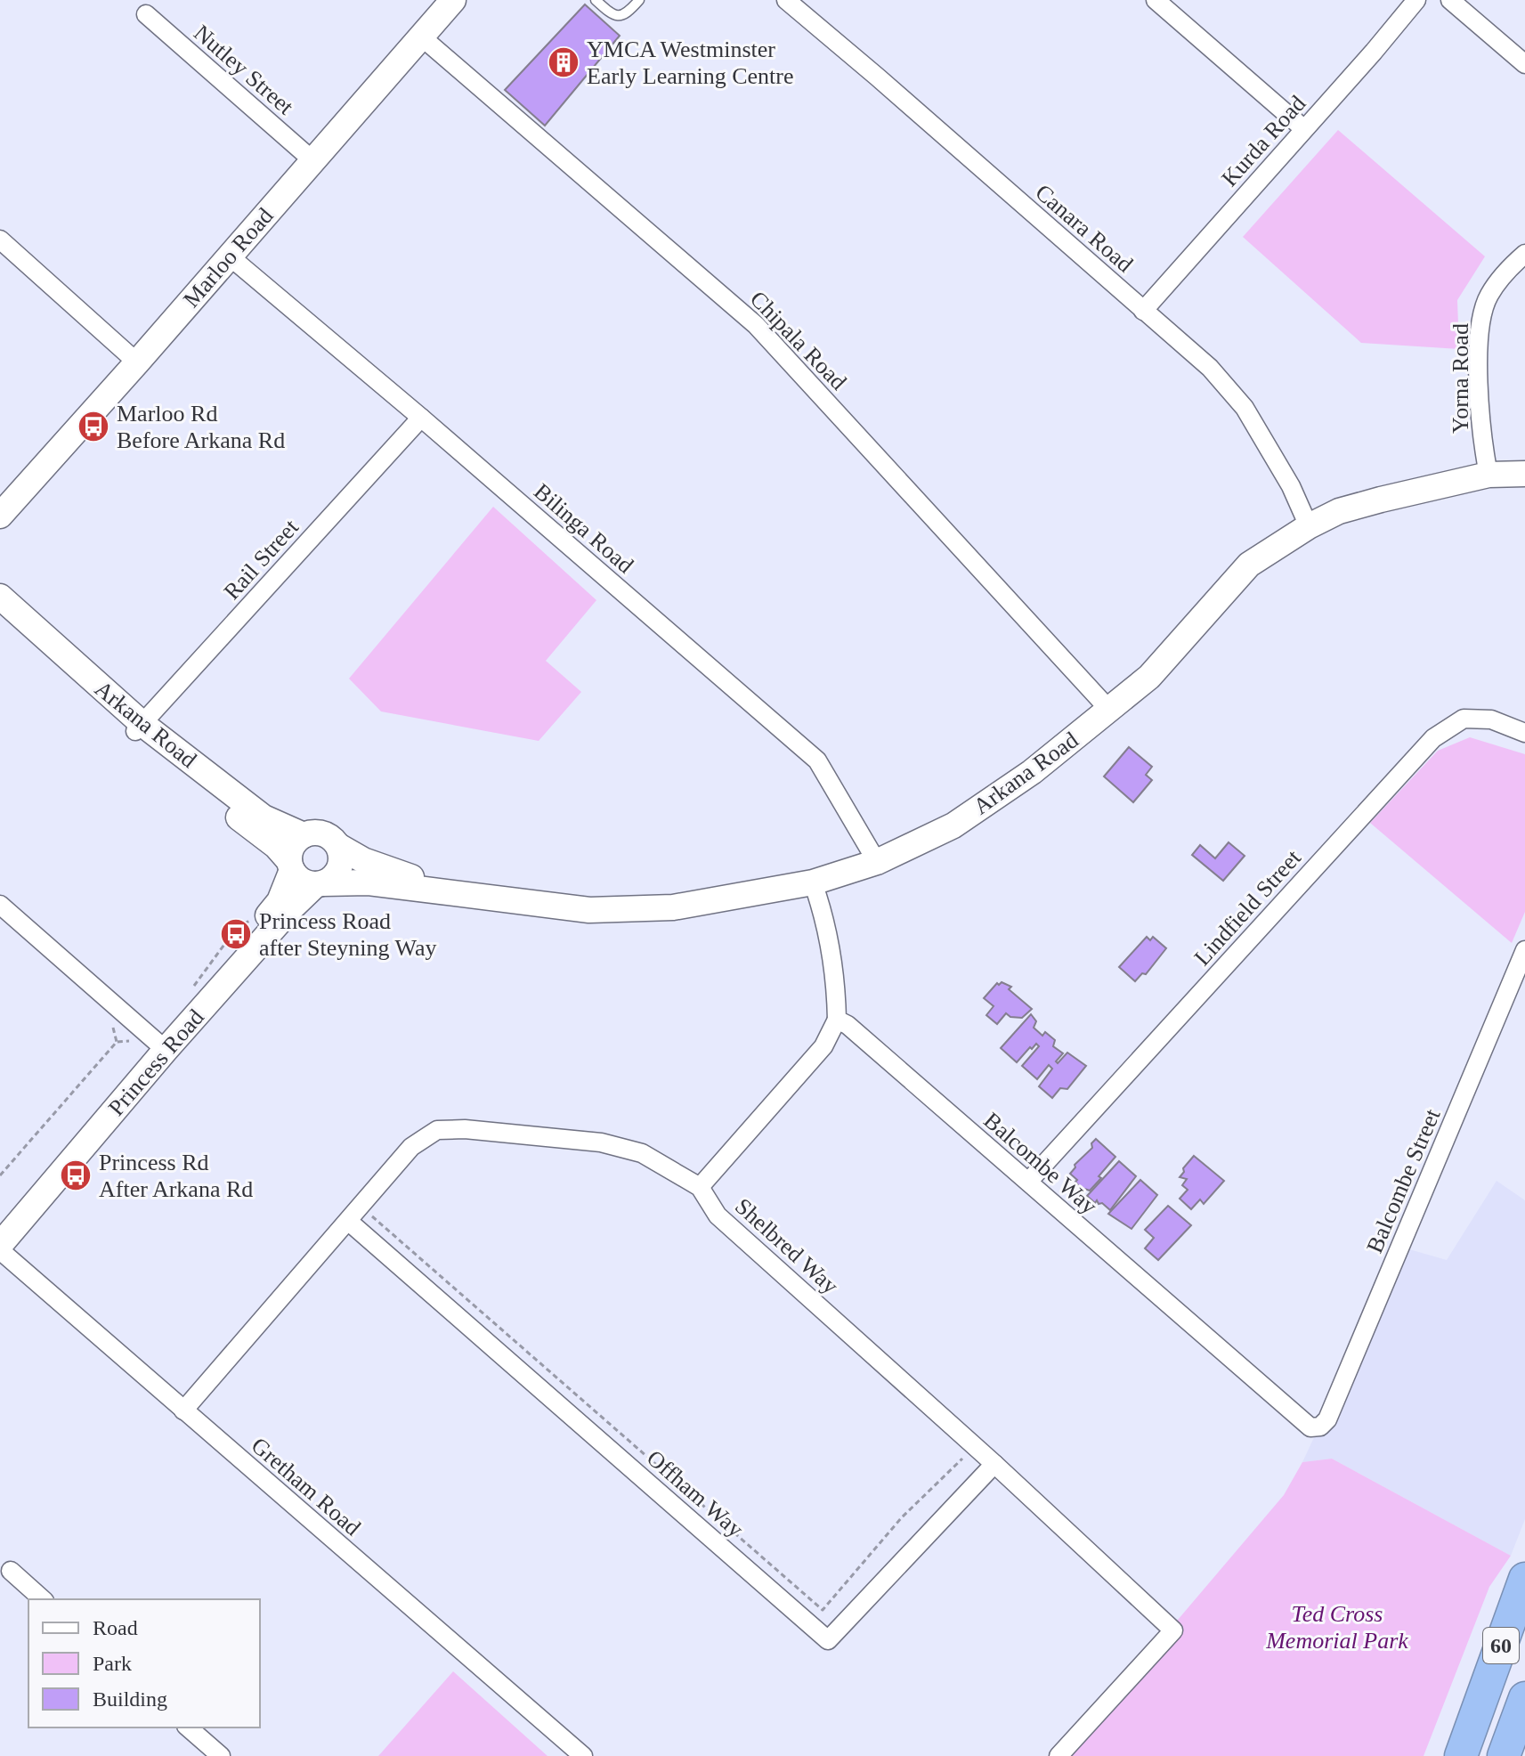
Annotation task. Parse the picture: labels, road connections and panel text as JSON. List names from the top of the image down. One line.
{"streets":{"highway":["60"],"main road":["Marloo Road","Arkana Road","Princess Road"],"street":["Nutley Street","Kurda Road","Canara Road","Chipala Road","Yorna Road","Bilinga Road","Rail Street","Lindfield Street","Balcombe Way","Balcombe Street","Shelbred Way","Gretham Road","Offham Way"]},"crossings":[["Nutley Street","Marloo Road"],["Kurda Road","Canara Road"],["Canara Road","Arkana Road"],["Marloo Road","Chipala Road"],["Marloo Road","Bilinga Road"],["Chipala Road","Arkana Road"],["Yorna Road","Arkana Road"],["Bilinga Road","Rail Street"],["Bilinga Road","Arkana Road"],["Rail Street","Arkana Road"],["Arkana Road","Princess Road"],["Lindfield Street","Balcombe Way"],["Princess Road","Gretham Road"],["Balcombe Way","Balcombe Street"],["Shelbred Way","Gretham Road"],["Shelbred Way","Offham Way"]],"parks":["Ted Cross Memorial Park"],"places":{"building":["YMCA Westminster Early Learning Centre"],"bus stop":["Marloo Rd Before Arkana Rd","Princess Road after Steyning Way","Princess Rd After Arkana Rd"]},"legend":["Road","Park","Building"]}
